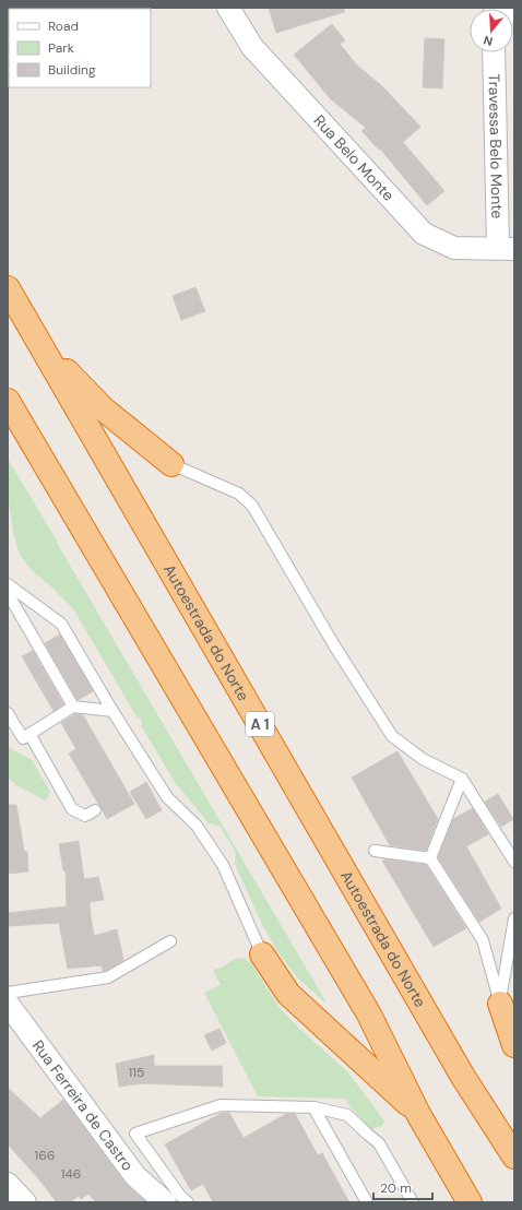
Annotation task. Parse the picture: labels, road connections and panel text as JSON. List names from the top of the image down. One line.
{"streets":{"highway":["Autoestrada do Norte","A 1"],"street":["Travessa Belo Monte","Rua Belo Monte","Rua Ferreira de Castro"]},"crossings":[["Travessa Belo Monte","Rua Belo Monte"]],"house_numbers":["115","166","146"],"legend":["Road","Park","Building"],"scale_bar":"20 m","north":"bottom"}
